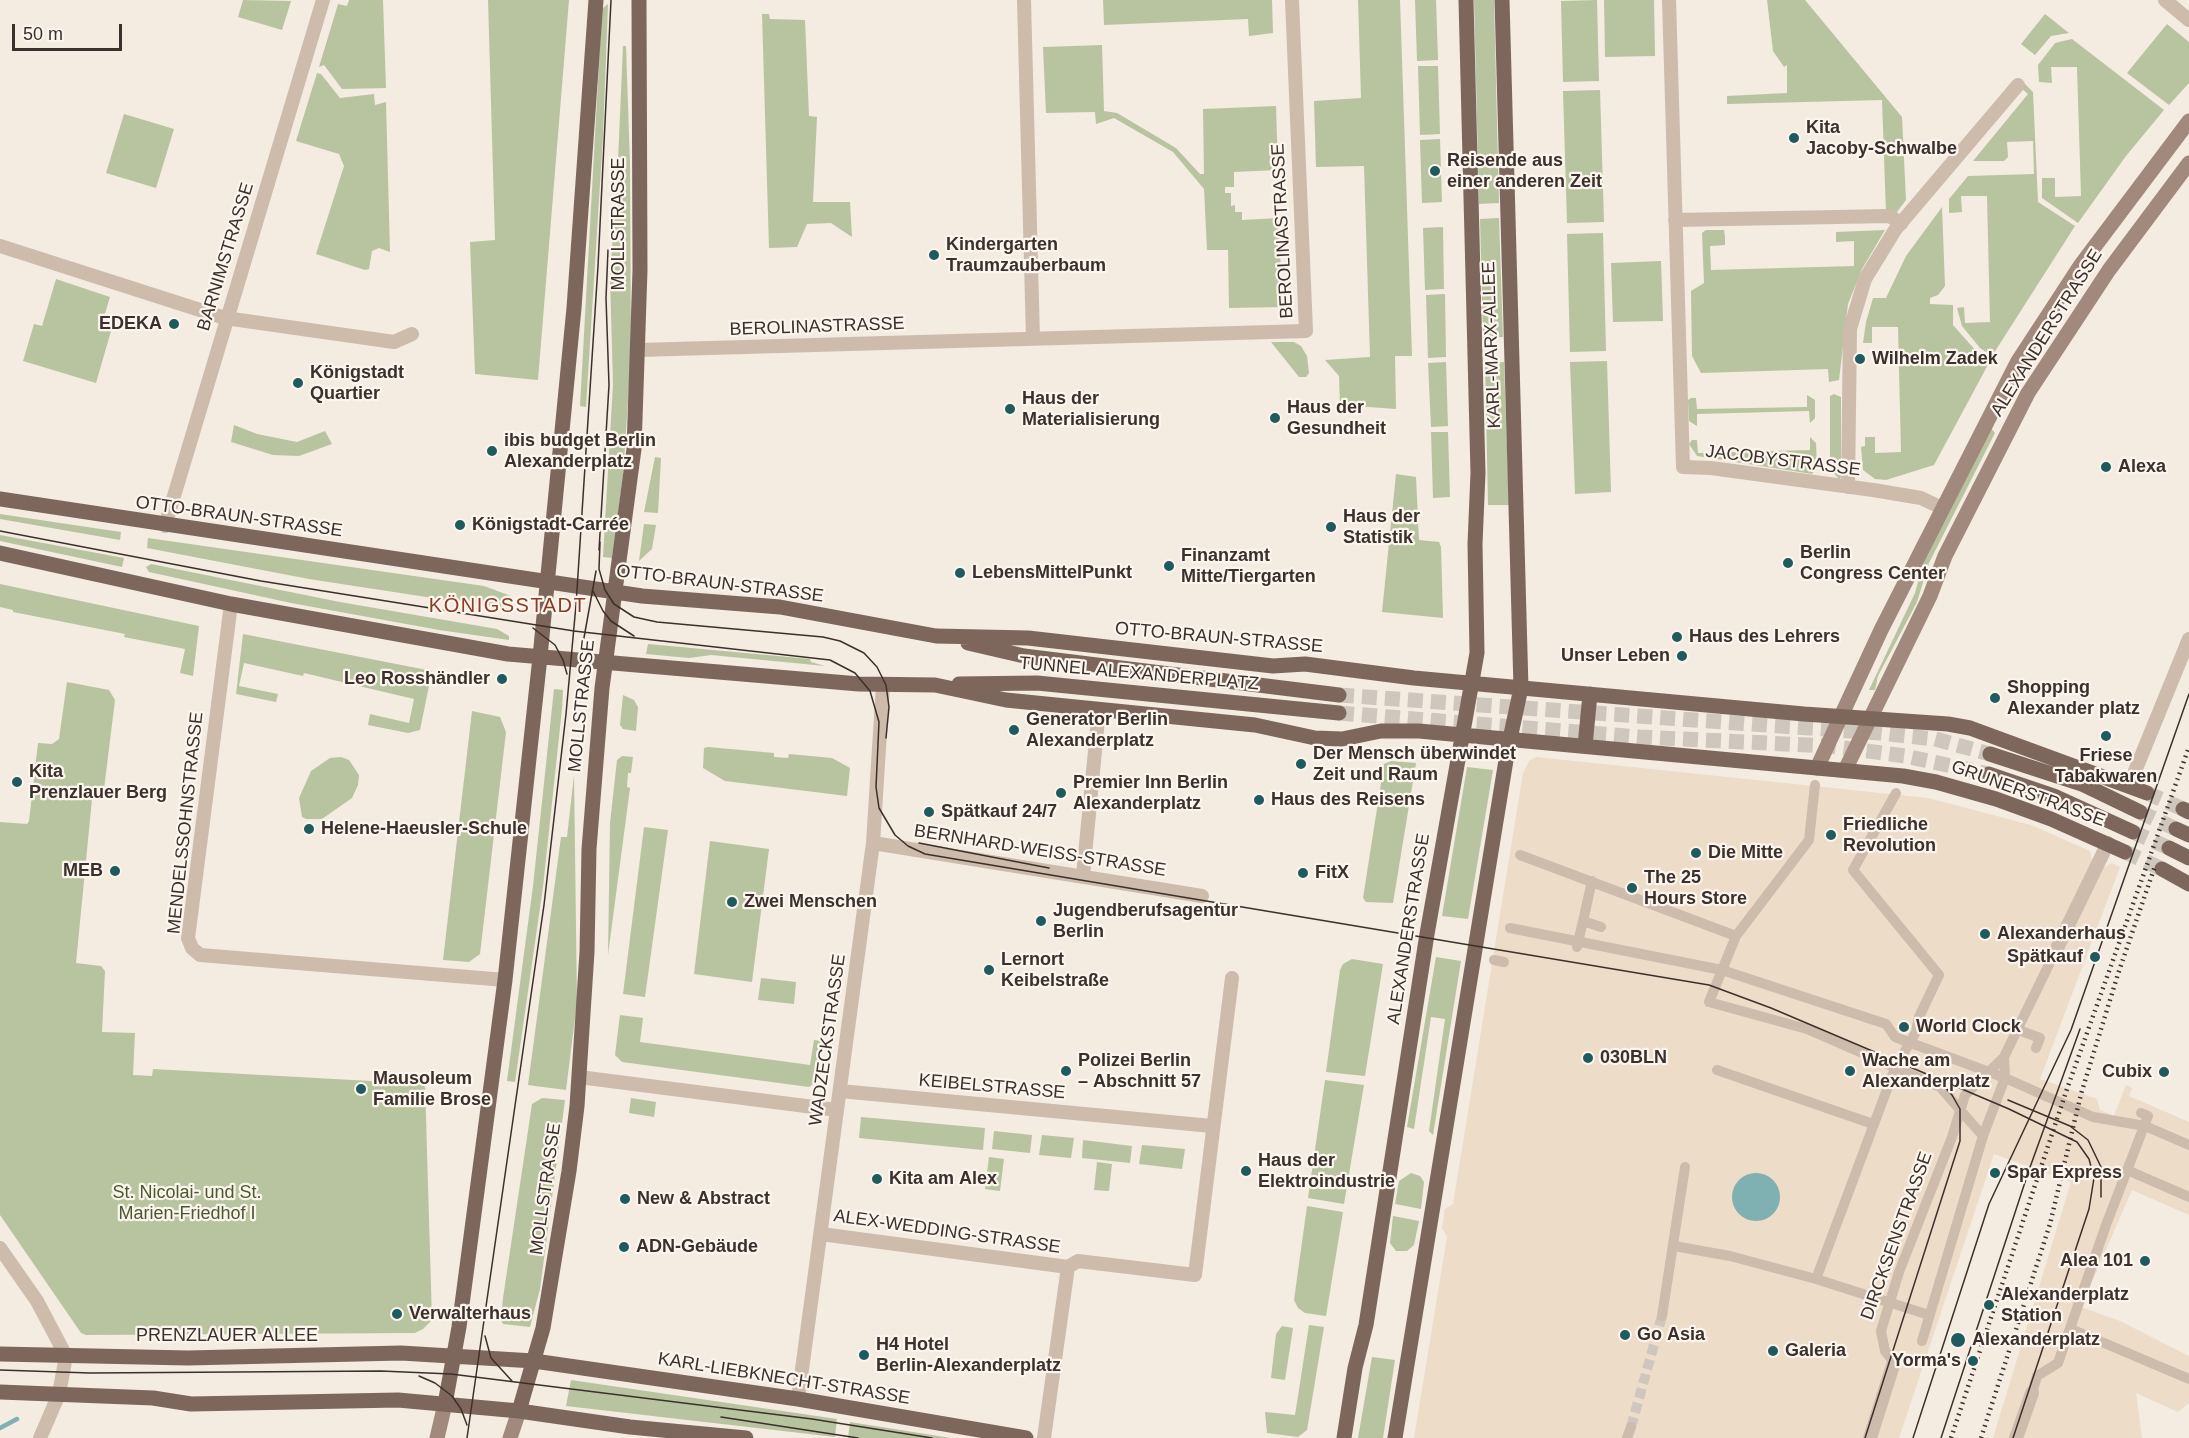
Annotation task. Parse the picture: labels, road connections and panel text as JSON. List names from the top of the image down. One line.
{"streets":{"main road":["MOLLSTRASSE","ALEXANDERSTRASSE","KARL-MARX-ALLEE","OTTO-BRAUN-STRASSE","TUNNEL ALEXANDERPLATZ","GRUNERSTRASSE","PRENZLAUER ALLEE","KARL-LIEBKNECHT-STRASSE"],"street":["BEROLINASTRASSE","BARNIMSTRASSE","JACOBYSTRASSE","MENDELSSOHNSTRASSE","BERNHARD-WEISS-STRASSE","WADZECKSTRASSE","KEIBELSTRASSE","ALEX-WEDDING-STRASSE","DIRCKSENSTRASSE"]},"crossings":[["MOLLSTRASSE","BEROLINASTRASSE"],["MOLLSTRASSE","OTTO-BRAUN-STRASSE"],["MOLLSTRASSE","MENDELSSOHNSTRASSE"],["MOLLSTRASSE","PRENZLAUER ALLEE"],["MOLLSTRASSE","KARL-LIEBKNECHT-STRASSE"],["BARNIMSTRASSE","OTTO-BRAUN-STRASSE"],["ALEXANDERSTRASSE","KARL-MARX-ALLEE"],["ALEXANDERSTRASSE","JACOBYSTRASSE"],["ALEXANDERSTRASSE","OTTO-BRAUN-STRASSE"],["ALEXANDERSTRASSE","GRUNERSTRASSE"],["KARL-MARX-ALLEE","OTTO-BRAUN-STRASSE"],["OTTO-BRAUN-STRASSE","TUNNEL ALEXANDERPLATZ"],["GRUNERSTRASSE","DIRCKSENSTRASSE"],["BERNHARD-WEISS-STRASSE","WADZECKSTRASSE"],["WADZECKSTRASSE","KEIBELSTRASSE"],["WADZECKSTRASSE","ALEX-WEDDING-STRASSE"],["WADZECKSTRASSE","KARL-LIEBKNECHT-STRASSE"],["KEIBELSTRASSE","ALEX-WEDDING-STRASSE"],["PRENZLAUER ALLEE","KARL-LIEBKNECHT-STRASSE"]],"districts":["KÖNIGSSTADT"],"parks":["St. Nicolai- und St. Marien-Friedhof I"],"places":["Kita Jacoby-Schwalbe","Reisende aus einer anderen Zeit","Kindergarten Traumzauberbaum","EDEKA","Wilhelm Zadek","Königstadt Quartier","Haus der Materialisierung","Haus der Gesundheit","ibis budget Berlin Alexanderplatz","Alexa","Königstadt-Carrée","Haus der Statistik","Berlin Congress Center","Finanzamt Mitte/Tiergarten","LebensMittelPunkt","Haus des Lehrers","Unser Leben","Leo Rosshändler","Shopping Alexander platz","Generator Berlin Alexanderplatz","Friese Tabakwaren","Der Mensch überwindet Zeit und Raum","Kita Prenzlauer Berg","Premier Inn Berlin Alexanderplatz","Haus des Reisens","Spätkauf 24/7","Helene-Haeusler-Schule","Friedliche Revolution","Die Mitte","MEB","FitX","The 25 Hours Store","Zwei Menschen","Jugendberufsagentur Berlin","Alexanderhaus","Spätkauf","Lernort Keibelstraße","World Clock","030BLN","Polizei Berlin – Abschnitt 57","Wache am Alexanderplatz","Cubix","Mausoleum Familie Brose","Haus der Elektroindustrie","Spar Express","Kita am Alex","New & Abstract","ADN-Gebäude","Alea 101","Alexanderplatz Station","Verwalterhaus","Go Asia","Alexanderplatz","Galeria","H4 Hotel Berlin-Alexanderplatz","Yorma's"],"scale_bar":"50 m"}
